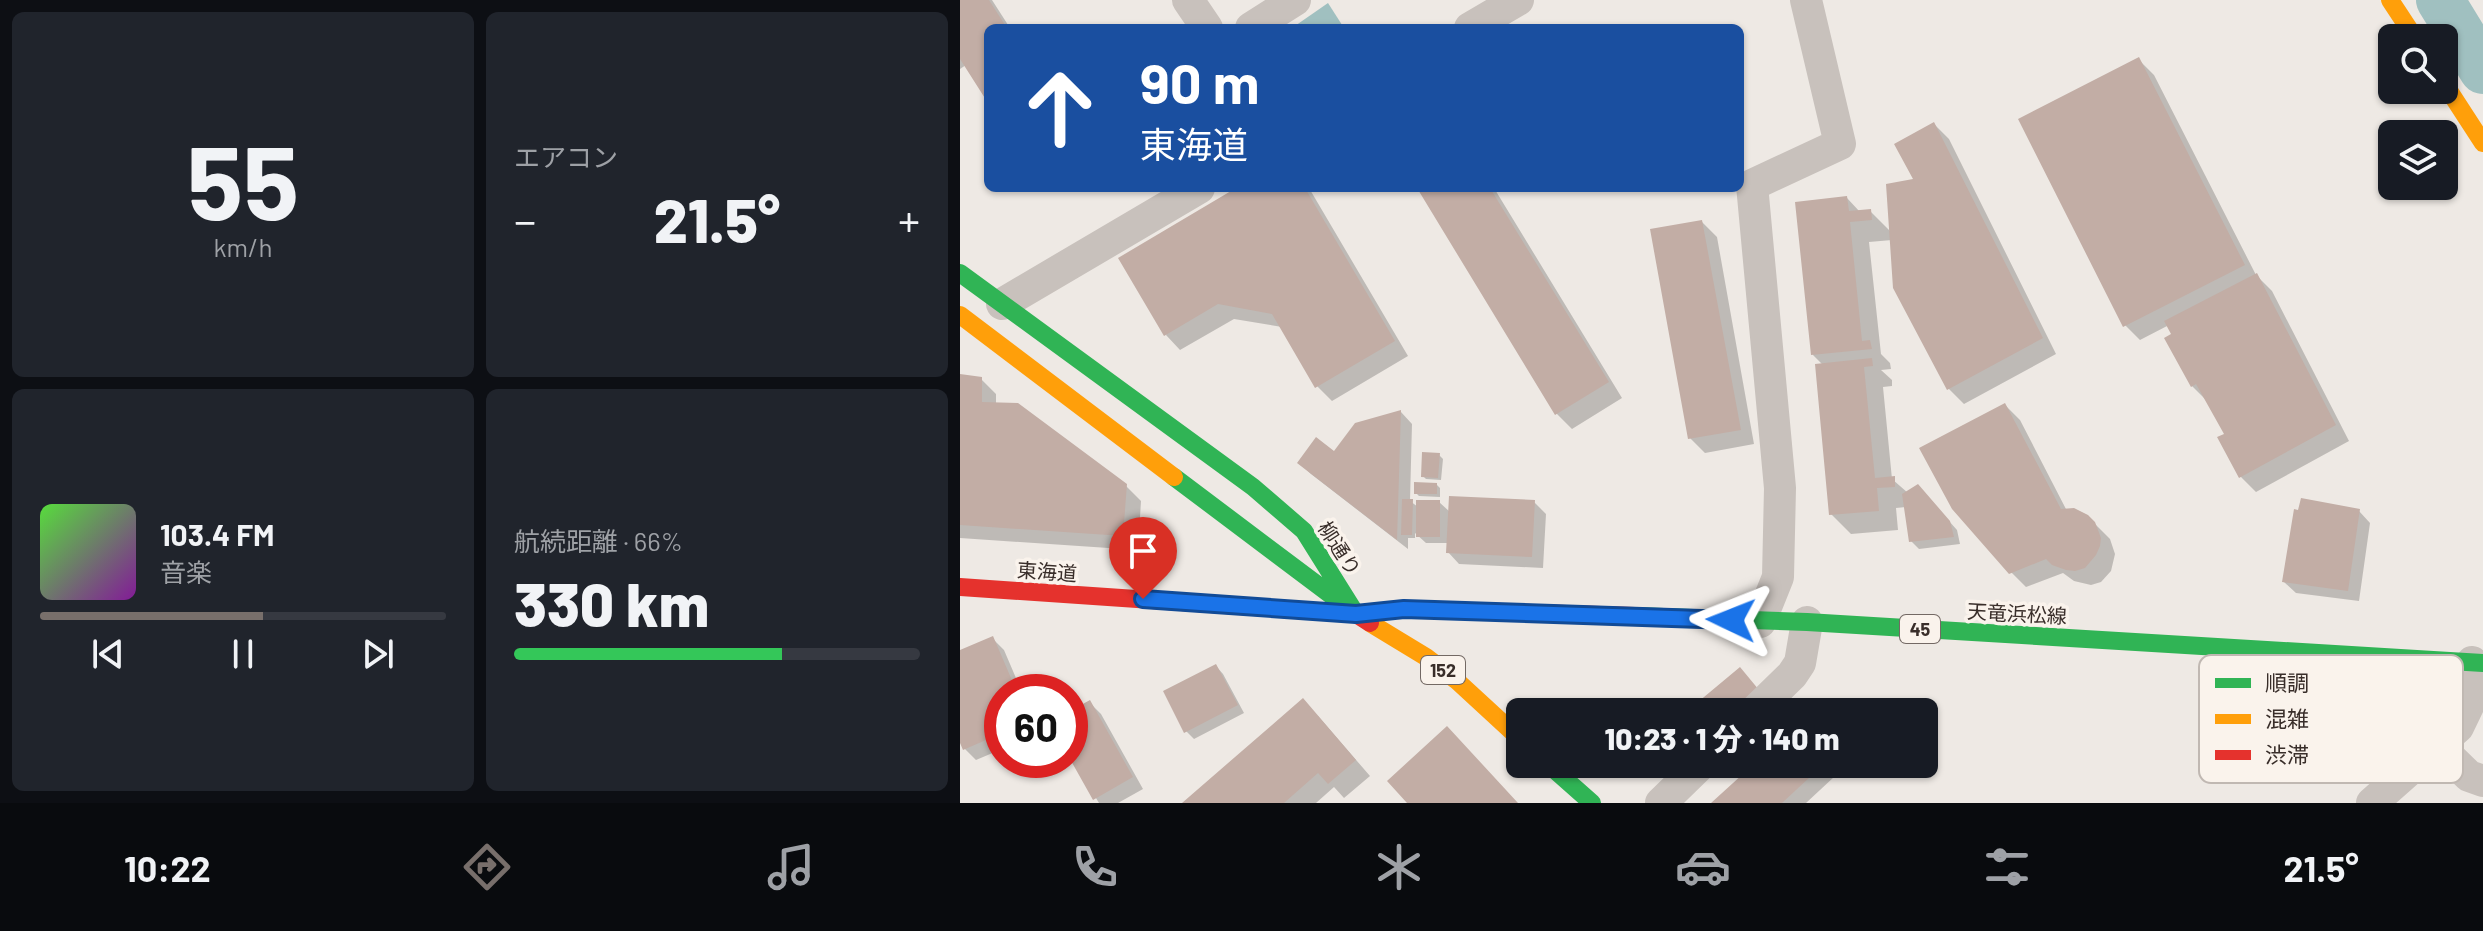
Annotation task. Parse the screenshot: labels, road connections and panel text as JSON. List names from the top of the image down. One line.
{"streets":{"main road":["柳通り","東海道","天竜浜松線","45","152"]},"crossings":[["柳通り","東海道"],["柳通り","天竜浜松線"],["東海道","天竜浜松線"]],"legend":["順調","混雑","渋滞"],"page":{"tile":[["55","km/h"],"エアコン",["航続距離 · 66%","330 km"]],"turn":["90 m","東海道"],"heat":["−","21.5°","+"],"song":["103.4 FM","音楽"],"limit":"60","trip":"10:23 · 1 分 · 140 m","tabs":["10:22","21.5°"]}}
